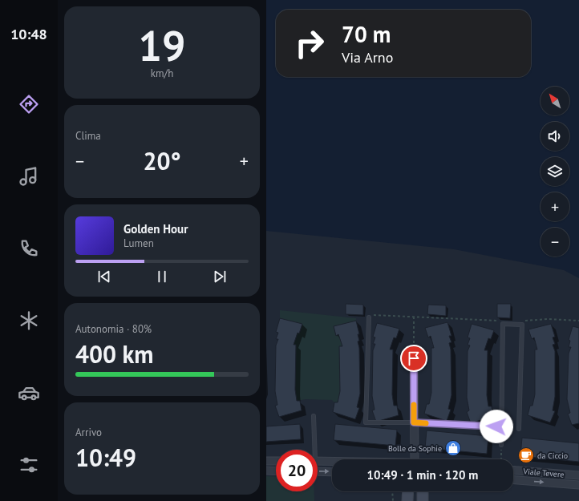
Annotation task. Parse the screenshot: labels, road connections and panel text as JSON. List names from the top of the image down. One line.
{"streets":{"street":["Viale Tevere"]},"places":{"shop":["Bolle da Sophie"],"cafe":["da Ciccio"]},"north":"top left","page":{"tabs":"10:48","tile":[["19","km/h"],"Clima",["Autonomia · 80%","400 km"],["Arrivo","10:49"]],"turn":["70 m","Via Arno"],"map_buttons":["+","−"],"heat":["−","20°","+"],"song":["Golden Hour","Lumen"],"limit":"20","trip":"10:49 · 1 min · 120 m"}}
